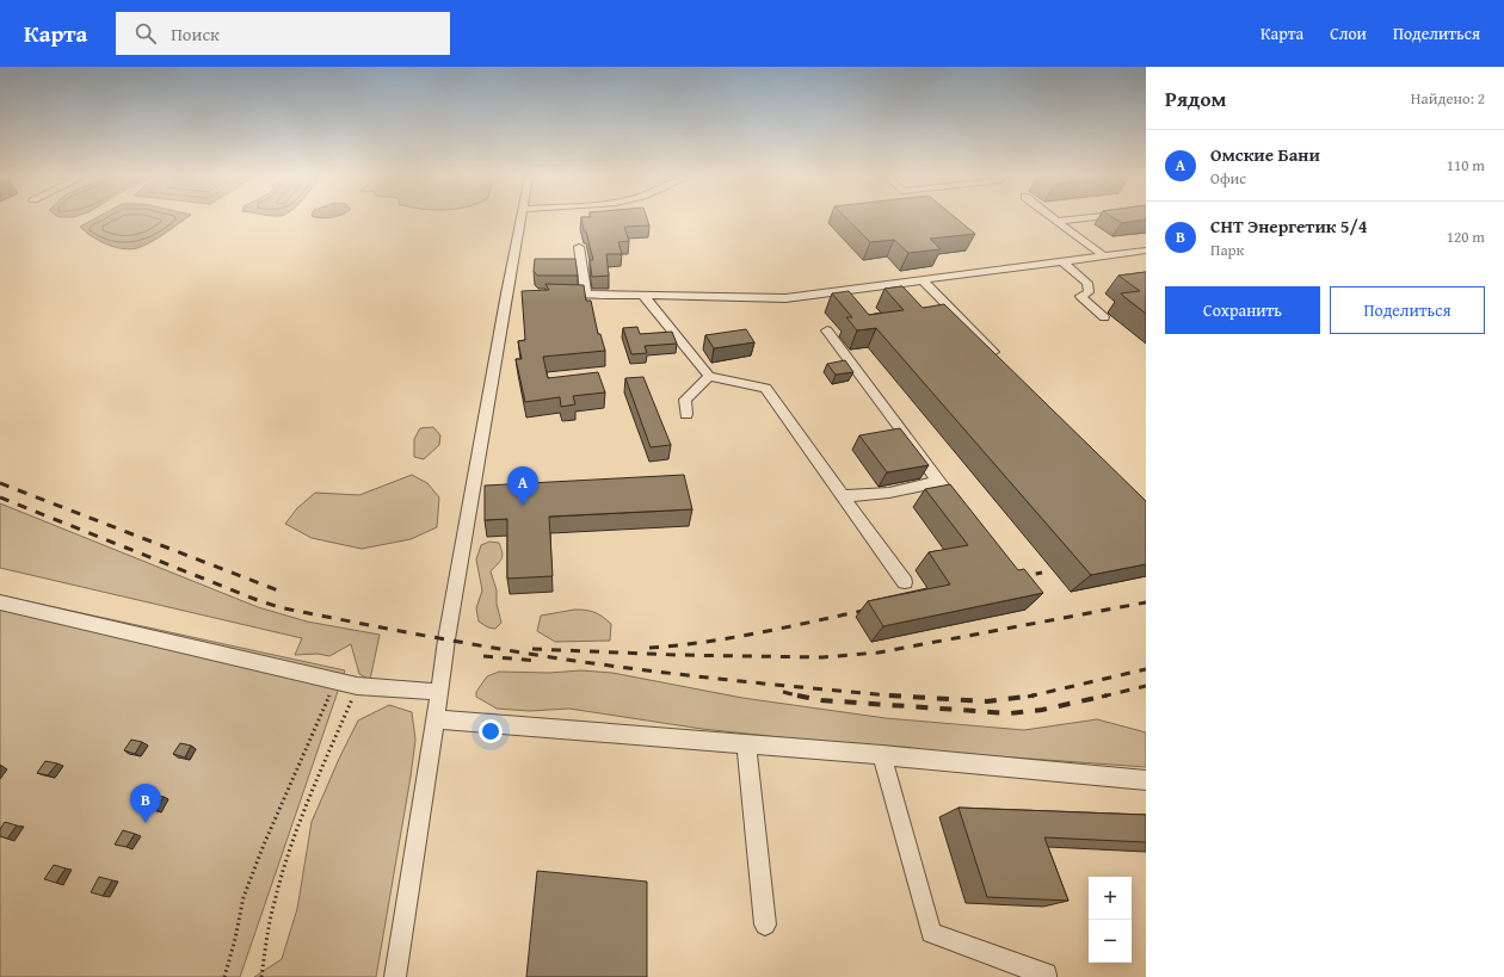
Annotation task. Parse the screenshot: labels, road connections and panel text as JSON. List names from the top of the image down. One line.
{"page":{"header":"Карта","search":"Поиск","nav":["Карта","Слои","Поделиться"],"heading":["Рядом","Найдено: 2"],"list":[{"mark":"A","name":"Омские Бани","note":"Офис","value":"110 m"},{"mark":"B","name":"СНТ Энергетик 5/4","note":"Парк","value":"120 m"}],"buttons":["Сохранить","Поделиться"],"pins":["A","B"],"map_buttons":["+","−"]}}
